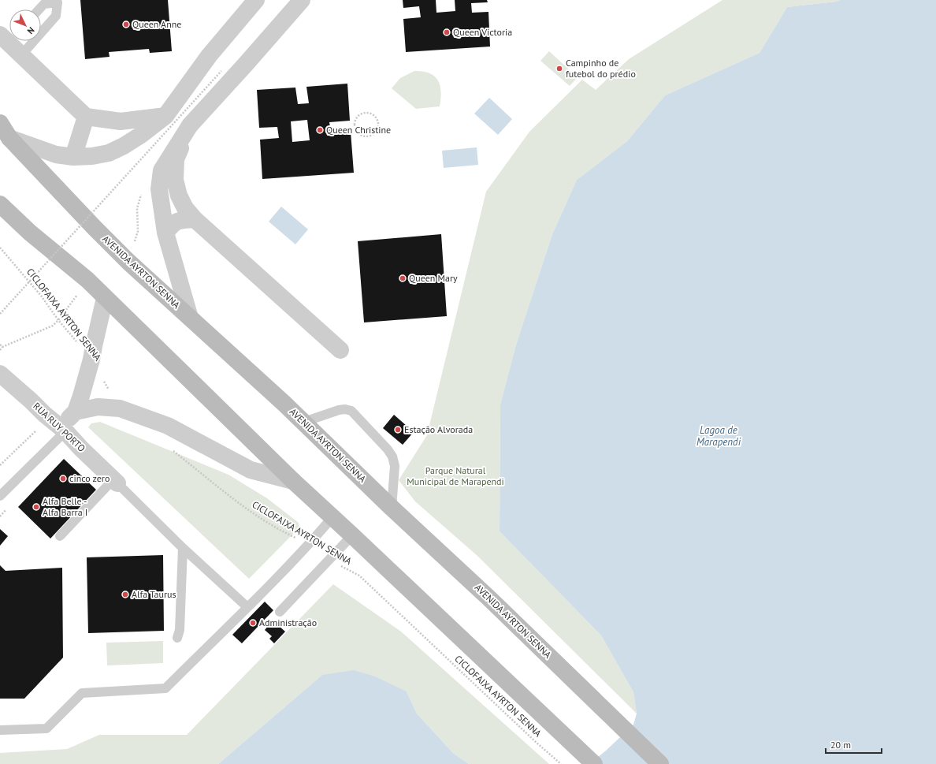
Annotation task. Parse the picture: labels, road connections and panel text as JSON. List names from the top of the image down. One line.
{"streets":{"main road":["AVENIDA AYRTON SENNA"],"street":["RUA RUY PORTO"],"path":["CICLOFAIXA AYRTON SENNA"]},"water":["Lagoa de Marapendi"],"parks":["Parque Natural Municipal de Marapendi"],"places":["Queen Anne","Queen Victoria","Campinho de futebol do prédio","Queen Christine","Queen Mary","Estação Alvorada","cinco zero","Alfa Belle - Alfa Barra I","Alfa Taurus","Administração"],"scale_bar":"20 m","north":"bottom right"}
